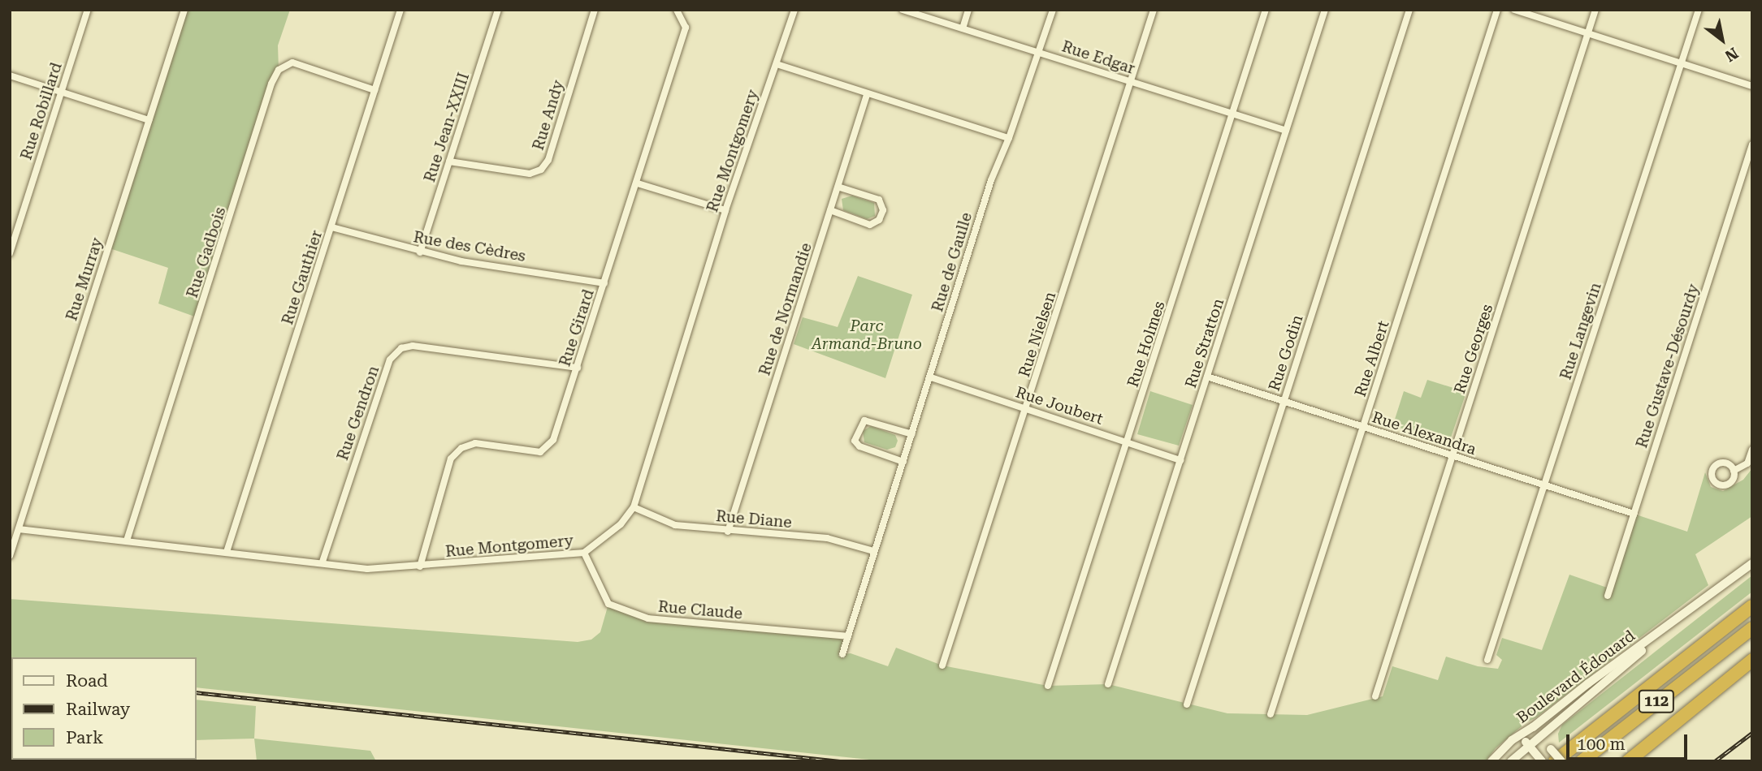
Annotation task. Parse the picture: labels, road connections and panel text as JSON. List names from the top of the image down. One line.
{"streets":{"highway":["112"],"street":["Rue Edgar","Rue Robillard","Rue Andy","Rue Jean-XXIII","Rue Montgomery","Rue des Cèdres","Rue Gadbois","Rue de Gaulle","Rue Gauthier","Rue Murray","Rue de Normandie","Rue Girard","Rue Langevin","Rue Nielsen","Rue Stratton","Rue Holmes","Rue Georges","Rue Godin","Rue Albert","Rue Gustave-Désourdy","Rue Joubert","Rue Gendron","Rue Alexandra","Rue Diane","Rue Claude","Boulevard Édouard"]},"crossings":[["Rue Edgar","Rue de Gaulle"],["Rue Edgar","Rue Nielsen"],["Rue Edgar","Rue Stratton"],["Rue Edgar","Rue Holmes"],["Rue Andy","Rue Jean-XXIII"],["Rue Jean-XXIII","Rue des Cèdres"],["Rue Montgomery","Rue Gadbois"],["Rue Montgomery","Rue Gauthier"],["Rue Montgomery","Rue Murray"],["Rue Montgomery","Rue Girard"],["Rue Montgomery","Rue Gendron"],["Rue Montgomery","Rue Diane"],["Rue Montgomery","Rue Claude"],["Rue des Cèdres","Rue Gauthier"],["Rue des Cèdres","Rue Girard"],["Rue Gadbois","Rue Gauthier"],["Rue de Gaulle","Rue Joubert"],["Rue de Gaulle","Rue Diane"],["Rue de Gaulle","Rue Claude"],["Rue de Normandie","Rue Diane"],["Rue Girard","Rue Gendron"],["Rue Langevin","Rue Alexandra"],["Rue Nielsen","Rue Joubert"],["Rue Stratton","Rue Joubert"],["Rue Stratton","Rue Alexandra"],["Rue Holmes","Rue Joubert"],["Rue Georges","Rue Alexandra"],["Rue Godin","Rue Alexandra"],["Rue Albert","Rue Alexandra"],["Rue Gustave-Désourdy","Rue Alexandra"]],"parks":["Parc Armand-Bruno"],"legend":["Road","Railway","Park"],"scale_bar":"100 m","north":"bottom right"}
